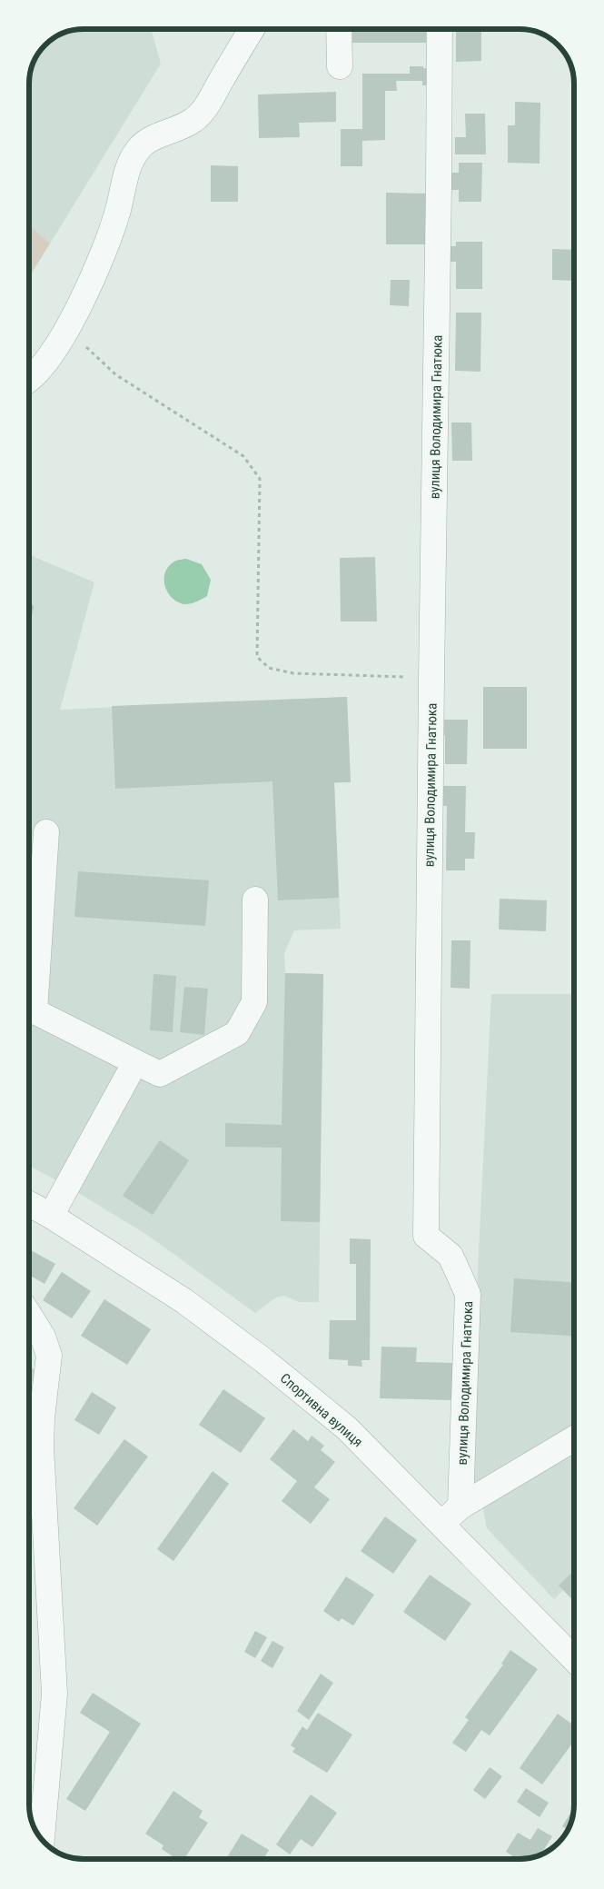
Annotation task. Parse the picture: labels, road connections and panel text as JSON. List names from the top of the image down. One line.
{"streets":{"street":["вулиця Володимира Гнатюка","Спортивна вулиця"]}}
